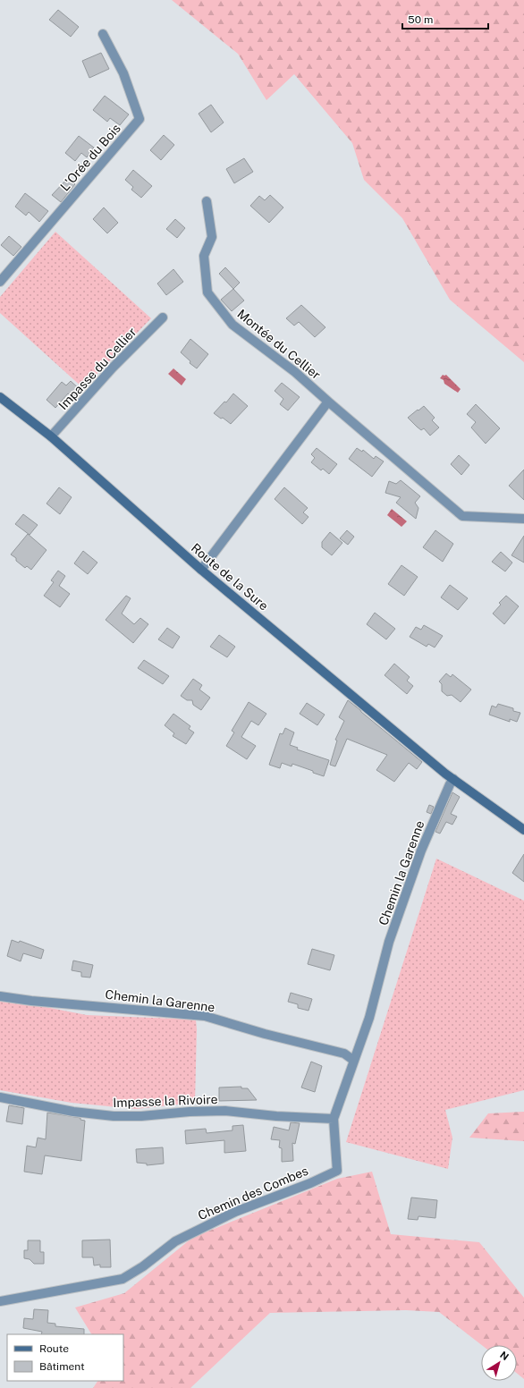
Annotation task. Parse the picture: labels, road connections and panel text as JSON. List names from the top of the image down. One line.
{"streets":{"main road":["Route de la Sure"],"street":["L'Orée du Bois","Montée du Cellier","Impasse du Cellier","Chemin la Garenne","Impasse la Rivoire","Chemin des Combes"]},"crossings":[["Impasse du Cellier","Route de la Sure"],["Route de la Sure","Chemin la Garenne"],["Chemin la Garenne","Impasse la Rivoire"],["Chemin la Garenne","Chemin des Combes"]],"legend":["Route","Bâtiment"],"scale_bar":"50 m","north":"top right"}
